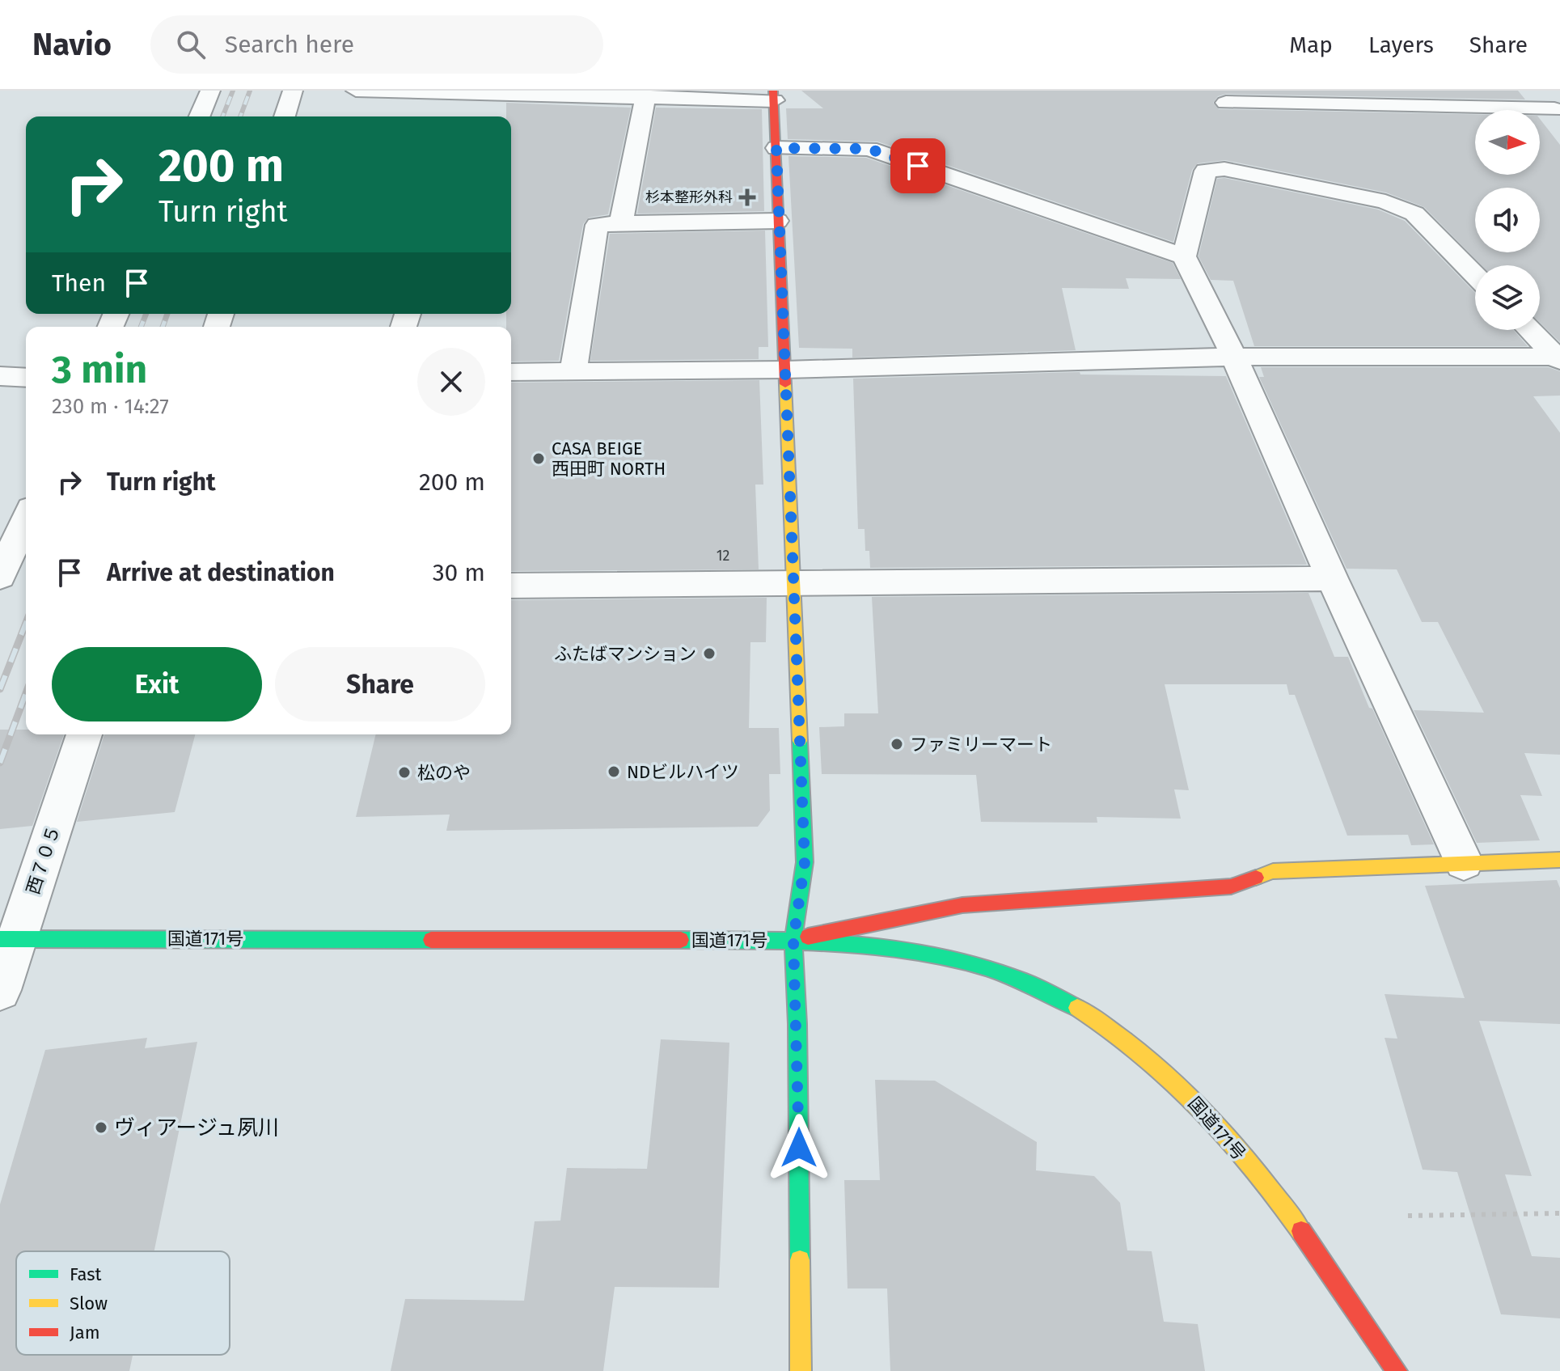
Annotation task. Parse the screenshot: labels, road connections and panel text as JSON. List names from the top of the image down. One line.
{"streets":{"main road":["国道171号"],"street":["西７０５"]},"crossings":[["西７０５","国道171号"]],"places":{"health":["杉本整形外科"],"other":["CASA BEIGE 西田町 NORTH","ふたばマンション","ファミリーマート","NDビルハイツ","松のや","ヴィアージュ夙川"]},"house_numbers":["12"],"legend":["Fast","Slow","Jam"],"north":"right","page":{"header":"Navio","search":"Search here","nav":["Map","Layers","Share"],"turn":["200 m","Turn right"],"then":"Then","heading":["3 min","230 m · 14:27"],"list":[{"name":"Turn right","value":"200 m"},{"name":"Arrive at destination","value":"30 m"}],"buttons":["Exit","Share"]}}
